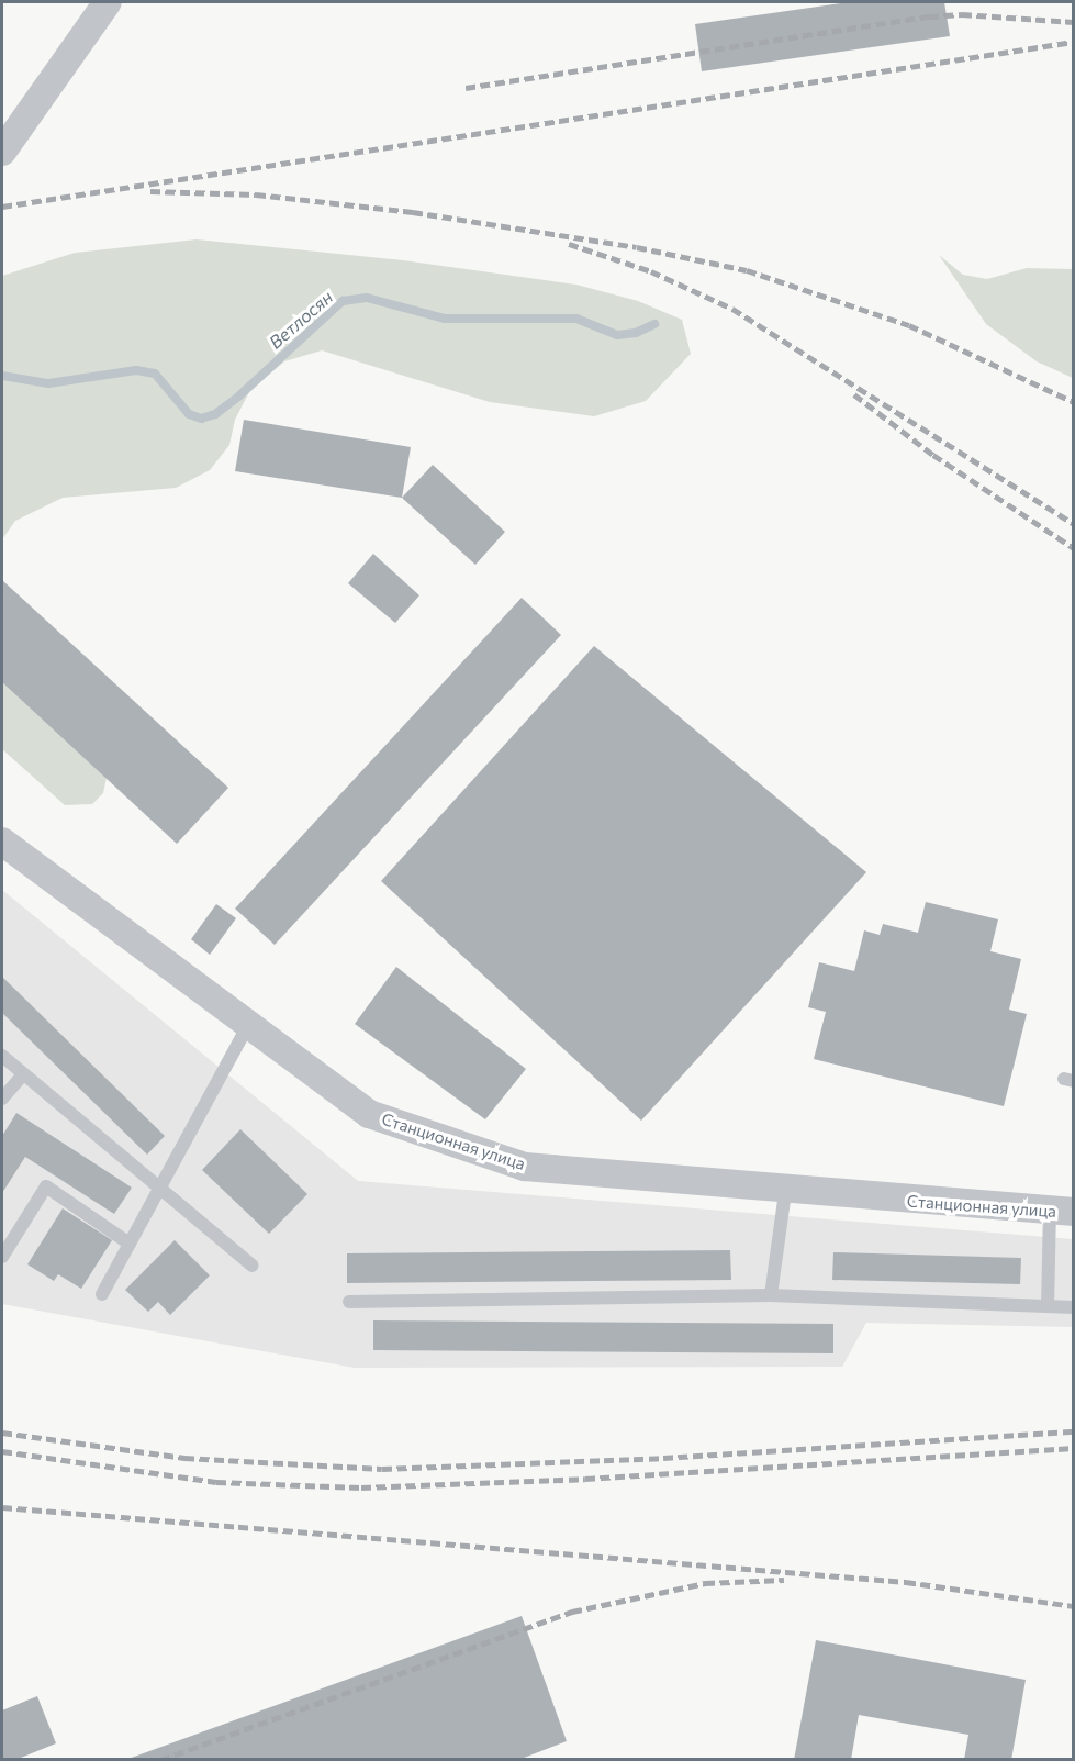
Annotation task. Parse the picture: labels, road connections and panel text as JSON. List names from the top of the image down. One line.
{"streets":{"street":["Станционная улица"]},"water":["Ветлосян"]}
